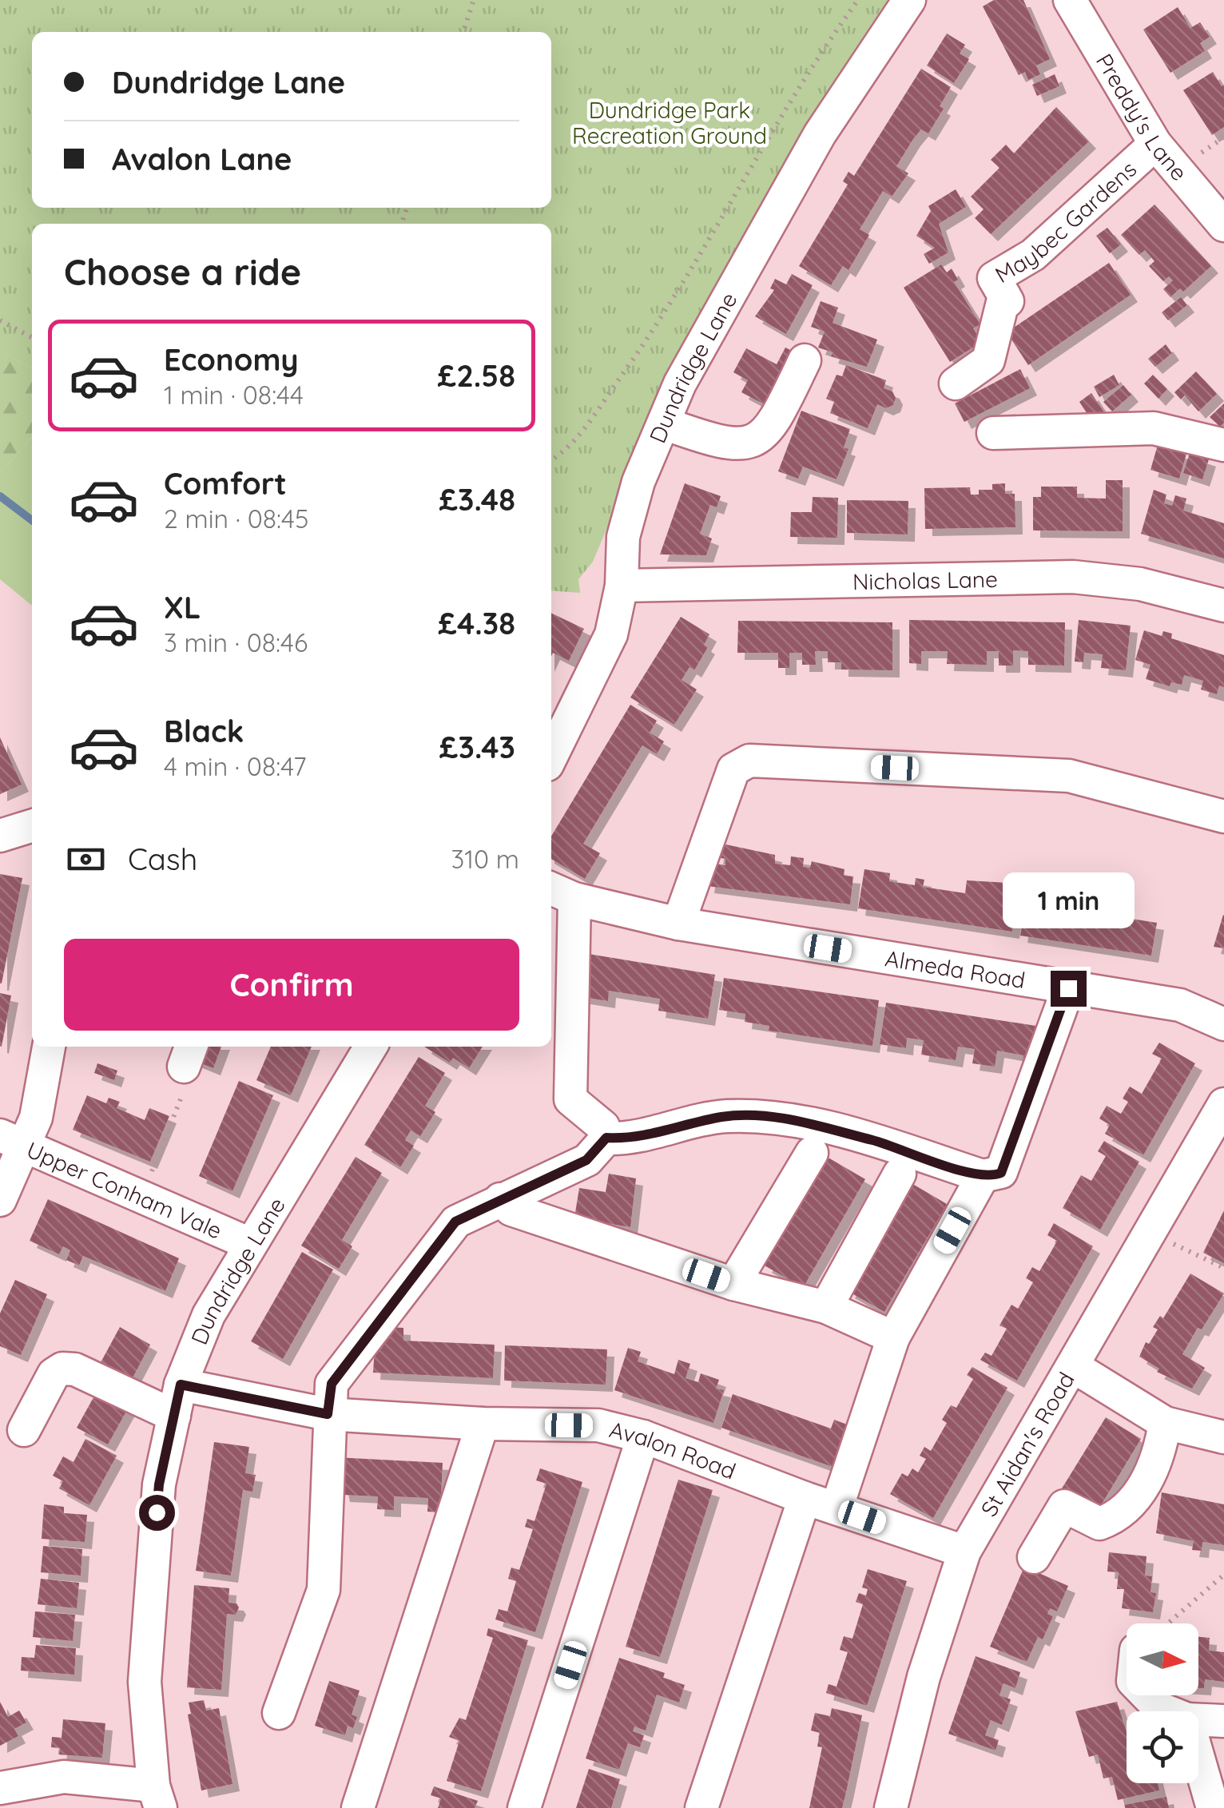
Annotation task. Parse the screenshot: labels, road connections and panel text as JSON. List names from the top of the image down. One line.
{"streets":{"street":["Preddy's Lane","Maybec Gardens","Dundridge Lane","Nicholas Lane","Almeda Road","Upper Conham Vale","St Aidan's Road","Avalon Road"]},"crossings":[["Preddy's Lane","Maybec Gardens"],["Dundridge Lane","Nicholas Lane"],["Dundridge Lane","Upper Conham Vale"],["Dundridge Lane","Avalon Road"],["St Aidan's Road","Avalon Road"]],"parks":["Dundridge Park Recreation Ground"],"north":"right","page":{"banner":["Dundridge Lane","Avalon Lane"],"heading":"Choose a ride","list":[{"name":"Economy","note":"1 min · 08:44","value":"£2.58"},{"name":"Comfort","note":"2 min · 08:45","value":"£3.48"},{"name":"XL","note":"3 min · 08:46","value":"£4.38"},{"name":"Black","note":"4 min · 08:47","value":"£3.43"}],"pay":["Cash","310 m"],"bubble":"1 min","buttons":"Confirm"}}
